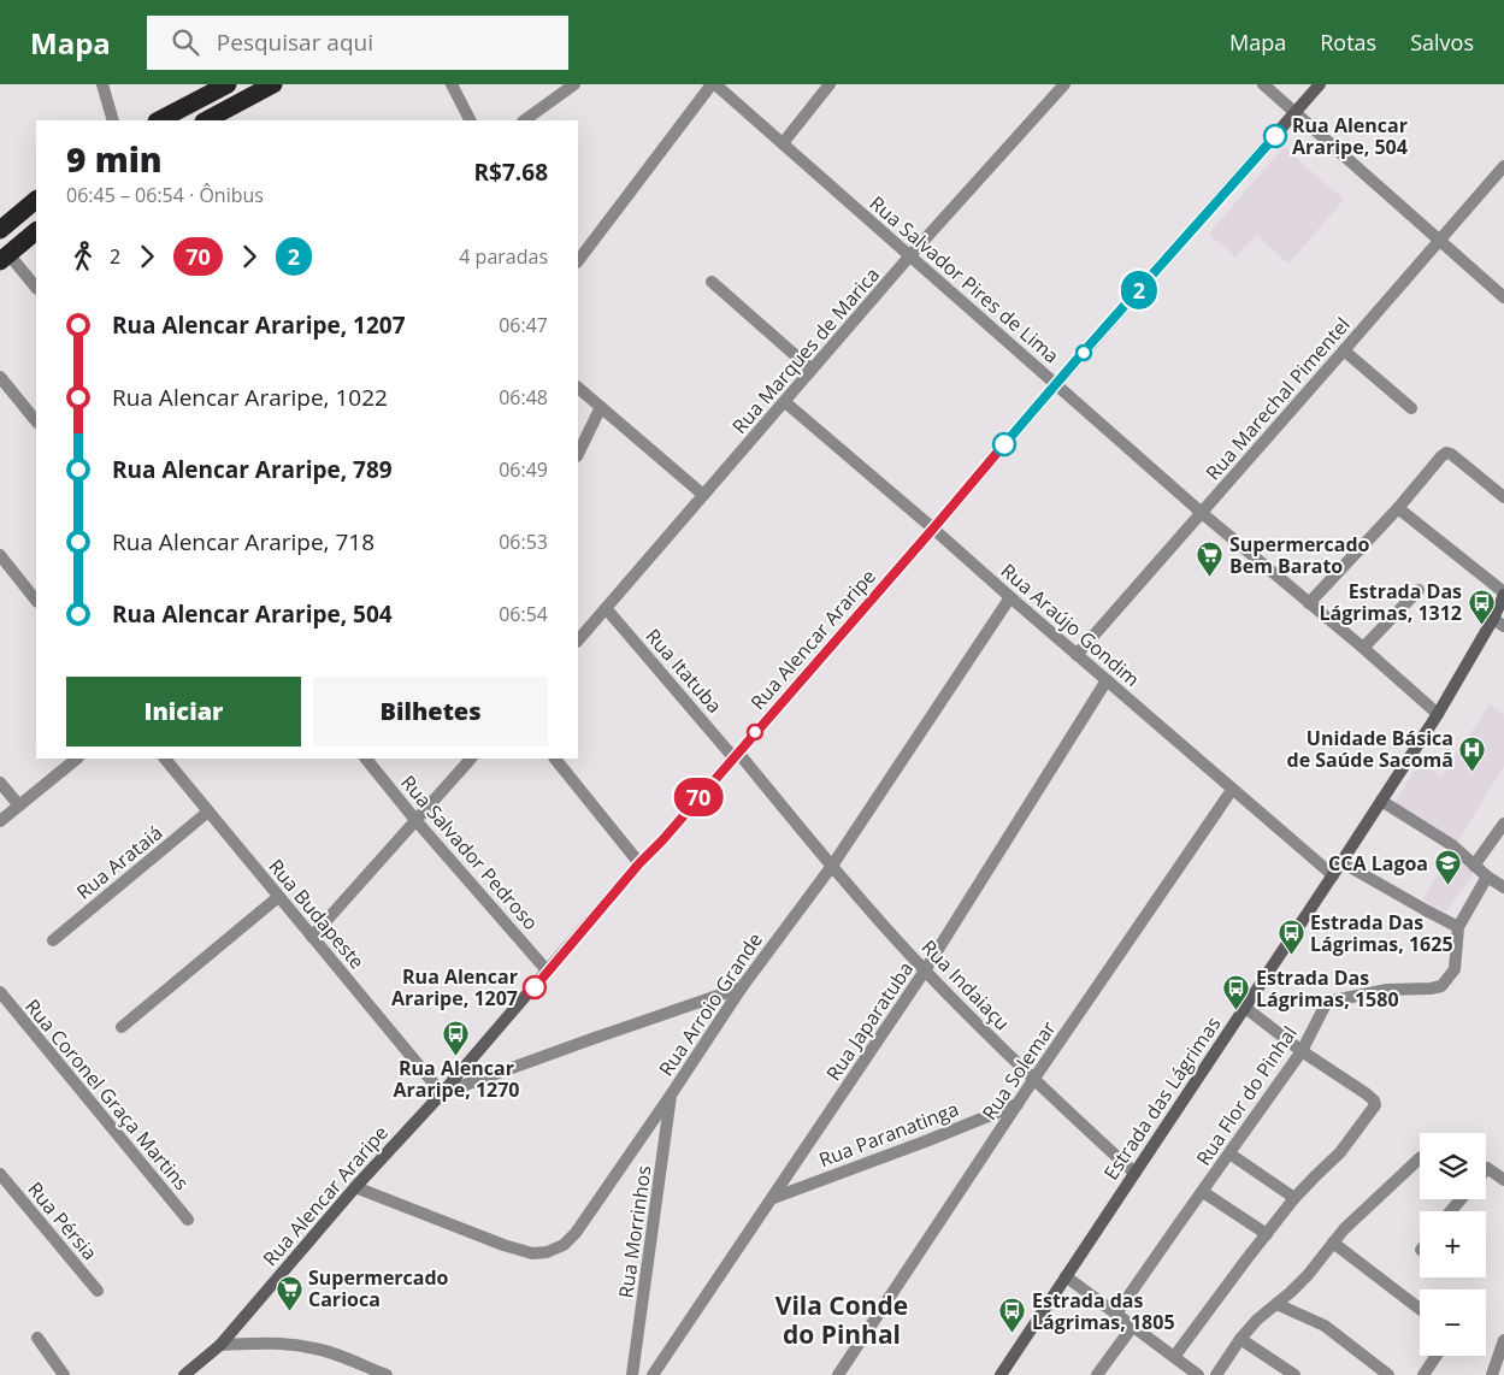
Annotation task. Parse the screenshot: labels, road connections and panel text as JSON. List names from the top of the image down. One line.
{"streets":{"street":["Rua Salvador Pires de Lima","Rua Marques de Marica","Rua Marechal Pimentel","Rua Araújo Gondim","Rua Alencar Araripe","Rua Itatuba","Rua Salvador Pedroso","Rua Arataiá","Rua Budapeste","Rua Indaiaçu","Rua Arroio Grande","Rua Japaratuba","Rua Solemar","Rua Coronel Graça Martins","Rua Flor do Pinhal","Estrada das Lágrimas","Rua Paranatinga","Rua Pérsia","Rua Morrinhos"]},"crossings":[["Rua Salvador Pires de Lima","Rua Marques de Marica"],["Rua Salvador Pires de Lima","Rua Marechal Pimentel"],["Rua Salvador Pires de Lima","Rua Alencar Araripe"],["Rua Salvador Pires de Lima","Estrada das Lágrimas"],["Rua Marques de Marica","Rua Araújo Gondim"],["Rua Marques de Marica","Rua Itatuba"],["Rua Marechal Pimentel","Rua Araújo Gondim"],["Rua Araújo Gondim","Rua Alencar Araripe"],["Rua Araújo Gondim","Rua Arroio Grande"],["Rua Araújo Gondim","Rua Japaratuba"],["Rua Araújo Gondim","Rua Solemar"],["Rua Araújo Gondim","Estrada das Lágrimas"],["Rua Alencar Araripe","Rua Itatuba"],["Rua Alencar Araripe","Rua Salvador Pedroso"],["Rua Alencar Araripe","Rua Budapeste"],["Rua Alencar Araripe","Rua Arroio Grande"],["Rua Itatuba","Rua Indaiaçu"],["Rua Itatuba","Rua Arroio Grande"],["Rua Arataiá","Rua Budapeste"],["Rua Indaiaçu","Rua Arroio Grande"],["Rua Indaiaçu","Rua Japaratuba"],["Rua Indaiaçu","Rua Solemar"],["Rua Indaiaçu","Estrada das Lágrimas"],["Rua Arroio Grande","Rua Morrinhos"],["Rua Japaratuba","Rua Paranatinga"],["Rua Solemar","Rua Paranatinga"]],"districts":["Vila Conde do Pinhal"],"places":{"other":["Rua Alencar Araripe, 504","Rua Alencar Araripe, 1207"],"supermarket":["Supermercado Bem Barato","Supermercado Carioca"],"bus stop":["Estrada Das Lágrimas, 1312","Estrada Das Lágrimas, 1625","Estrada Das Lágrimas, 1580","Rua Alencar Araripe, 1270","Estrada das Lágrimas, 1805"],"hospital":["Unidade Básica de Saúde Sacomã"],"school or university":["CCA Lagoa"]},"lines":["bus line 2","bus line 70"],"page":{"header":"Mapa","search":"Pesquisar aqui","nav":["Mapa","Rotas","Salvos"],"on_map":["70","2"],"heading":["9 min","06:45 – 06:54 · Ônibus","R$7.68"],"legs":["2","70","2","4 paradas"],"list":[{"name":"Rua Alencar Araripe, 1207","value":"06:47"},{"name":"Rua Alencar Araripe, 1022","value":"06:48"},{"name":"Rua Alencar Araripe, 789","value":"06:49"},{"name":"Rua Alencar Araripe, 718","value":"06:53"},{"name":"Rua Alencar Araripe, 504","value":"06:54"}],"buttons":["Iniciar","Bilhetes"],"map_buttons":["+","−"]}}
